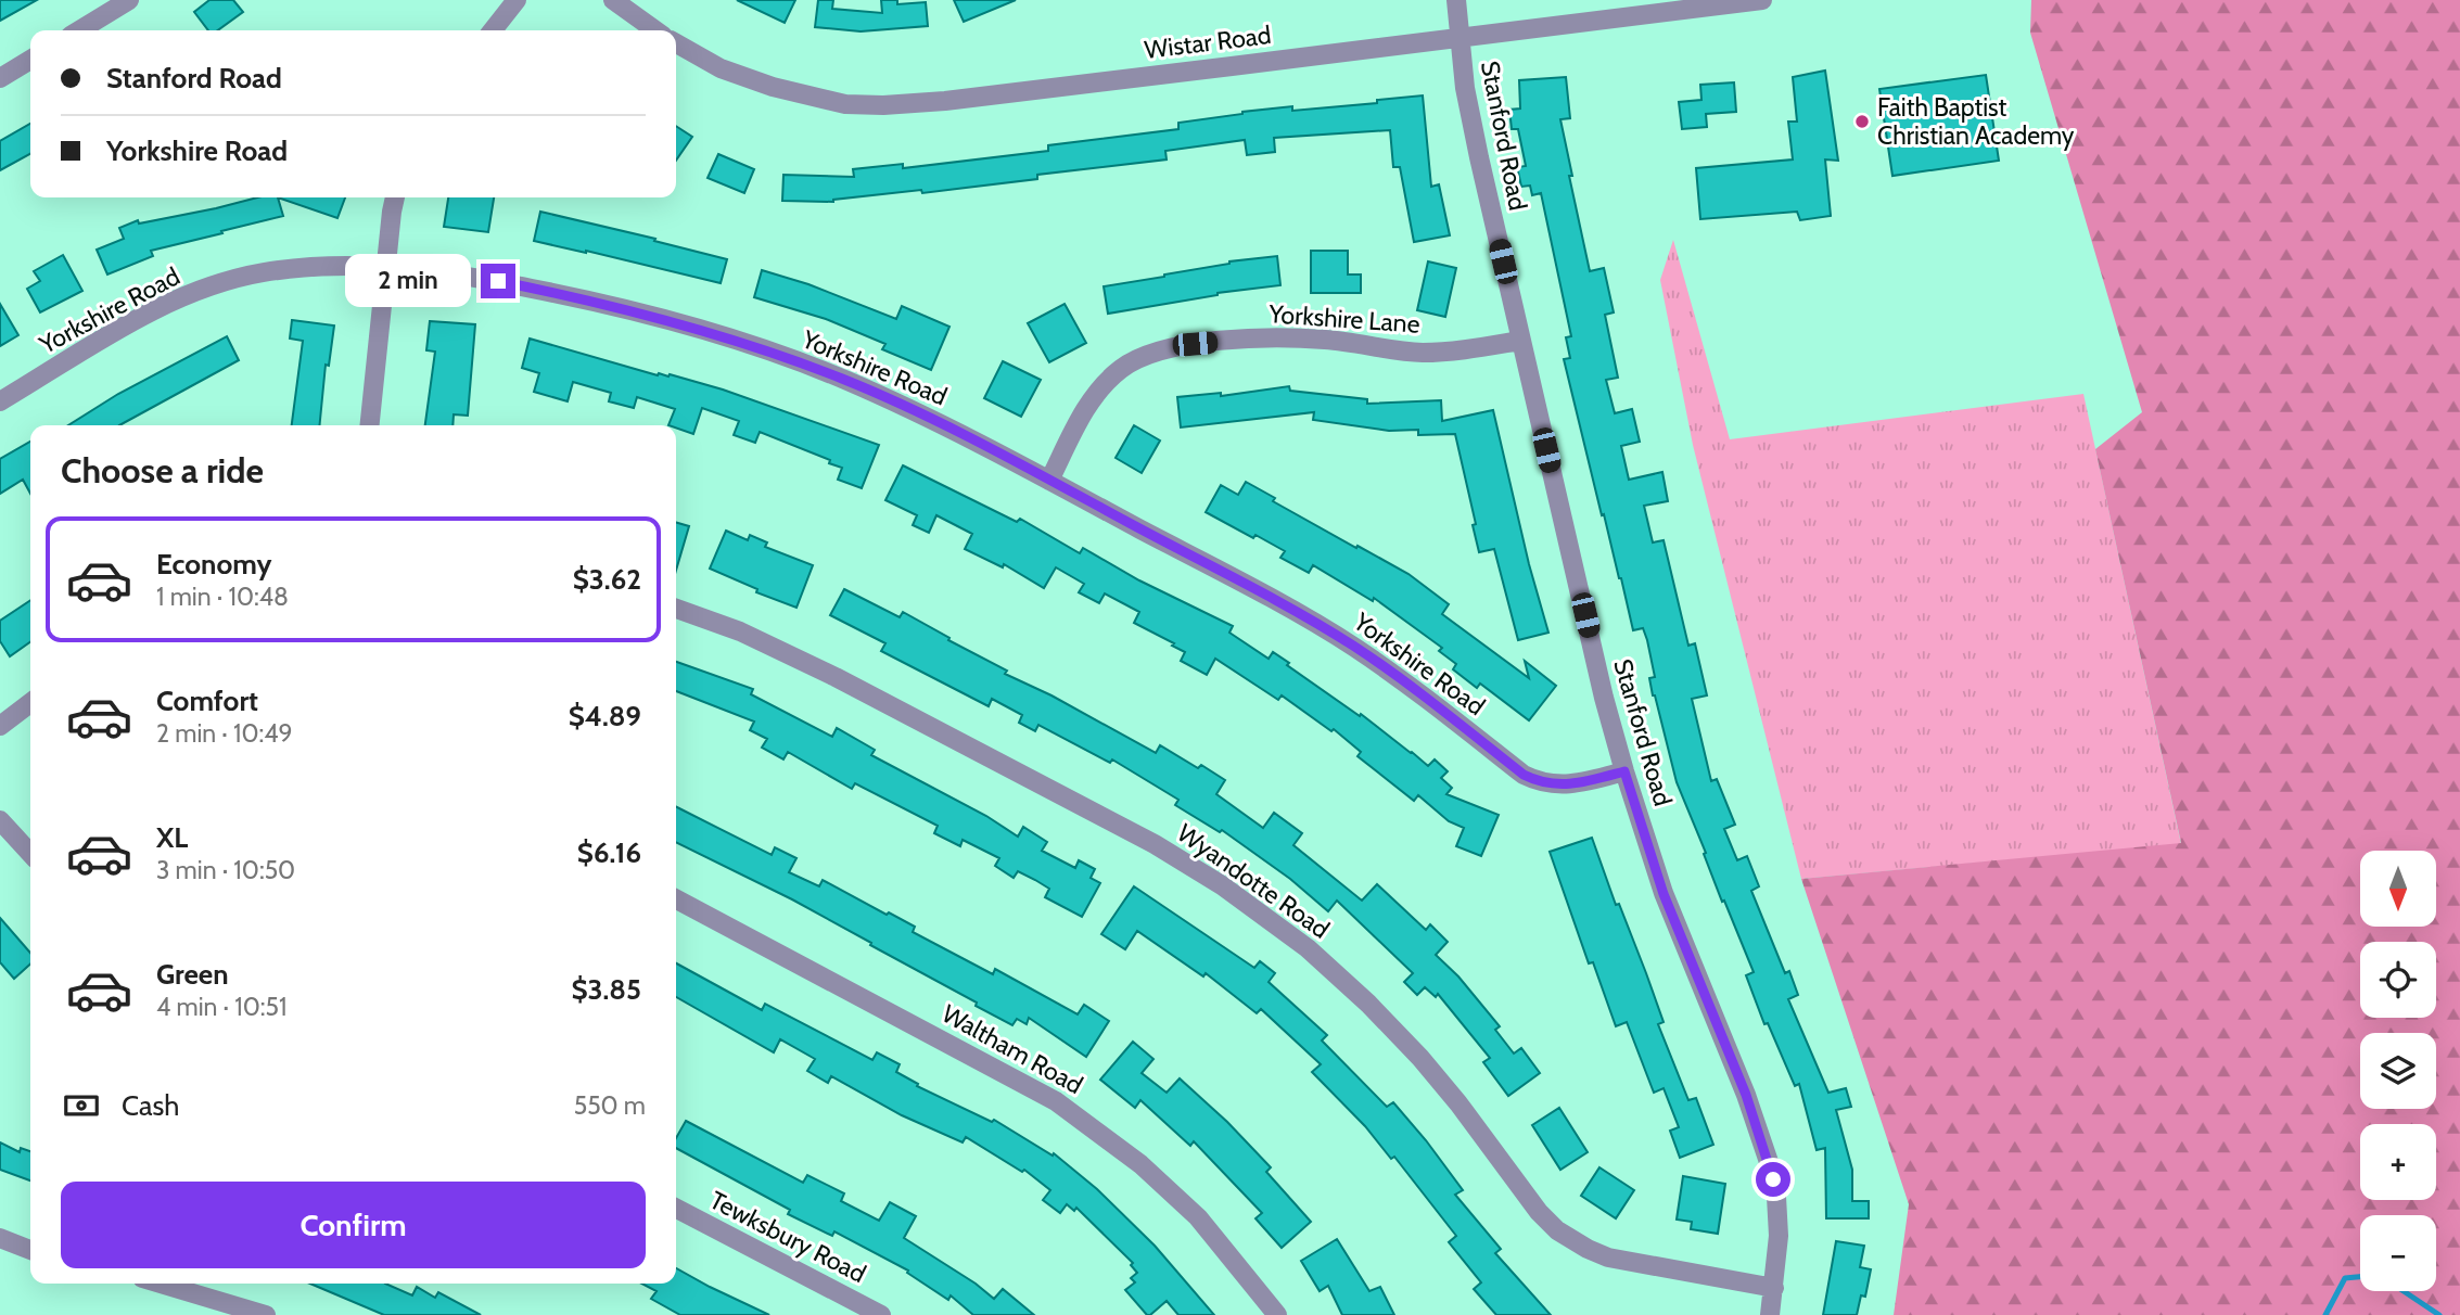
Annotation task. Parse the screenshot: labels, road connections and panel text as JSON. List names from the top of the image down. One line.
{"streets":{"street":["Wistar Road","Stanford Road","Yorkshire Road","Yorkshire Lane","Wyandotte Road","Waltham Road","Tewksbury Road"]},"crossings":[["Wistar Road","Stanford Road"],["Stanford Road","Yorkshire Road"],["Stanford Road","Yorkshire Lane"],["Stanford Road","Wyandotte Road"],["Yorkshire Road","Yorkshire Lane"]],"places":["Faith Baptist Christian Academy"],"north":"bottom","page":{"banner":["Stanford Road","Yorkshire Road"],"bubble":"2 min","heading":"Choose a ride","list":[{"name":"Economy","note":"1 min · 10:48","value":"$3.62"},{"name":"Comfort","note":"2 min · 10:49","value":"$4.89"},{"name":"XL","note":"3 min · 10:50","value":"$6.16"},{"name":"Green","note":"4 min · 10:51","value":"$3.85"}],"map_buttons":["+","−"],"pay":["Cash","550 m"],"buttons":"Confirm"}}
